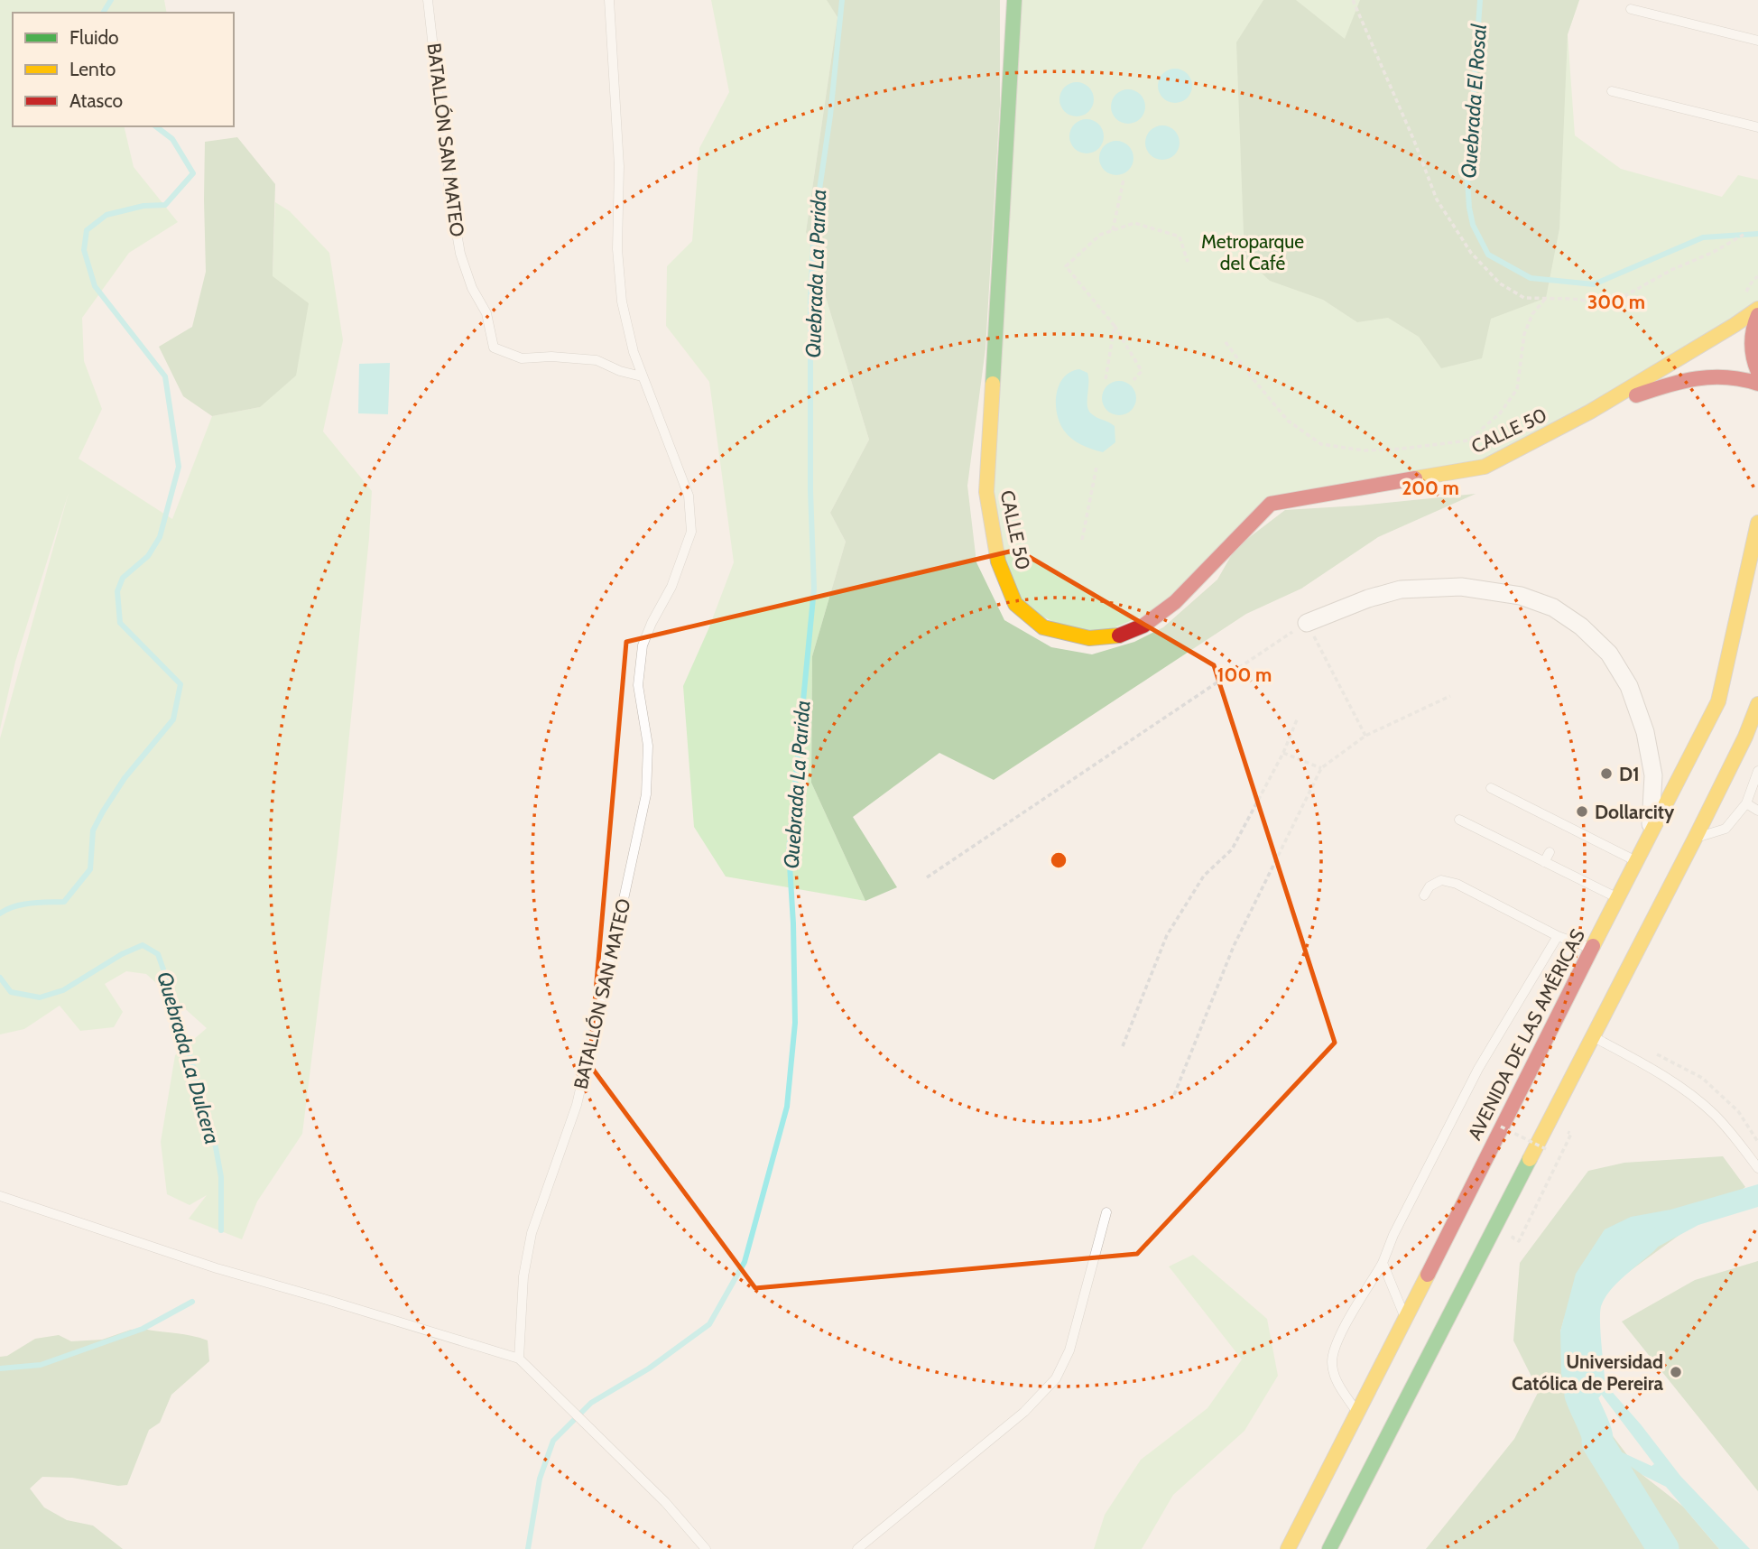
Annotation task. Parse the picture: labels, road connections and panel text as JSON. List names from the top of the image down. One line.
{"streets":{"main road":["CALLE 50","AVENIDA DE LAS AMÉRICAS"],"lane":["BATALLÓN SAN MATEO"]},"water":["Quebrada El Rosal","Quebrada La Parida","Quebrada La Dulcera"],"parks":["Metroparque del Café"],"places":["D1","Dollarcity","Universidad Católica de Pereira"],"legend":["Fluido","Lento","Atasco"],"rings":["300 m","200 m","100 m"]}
